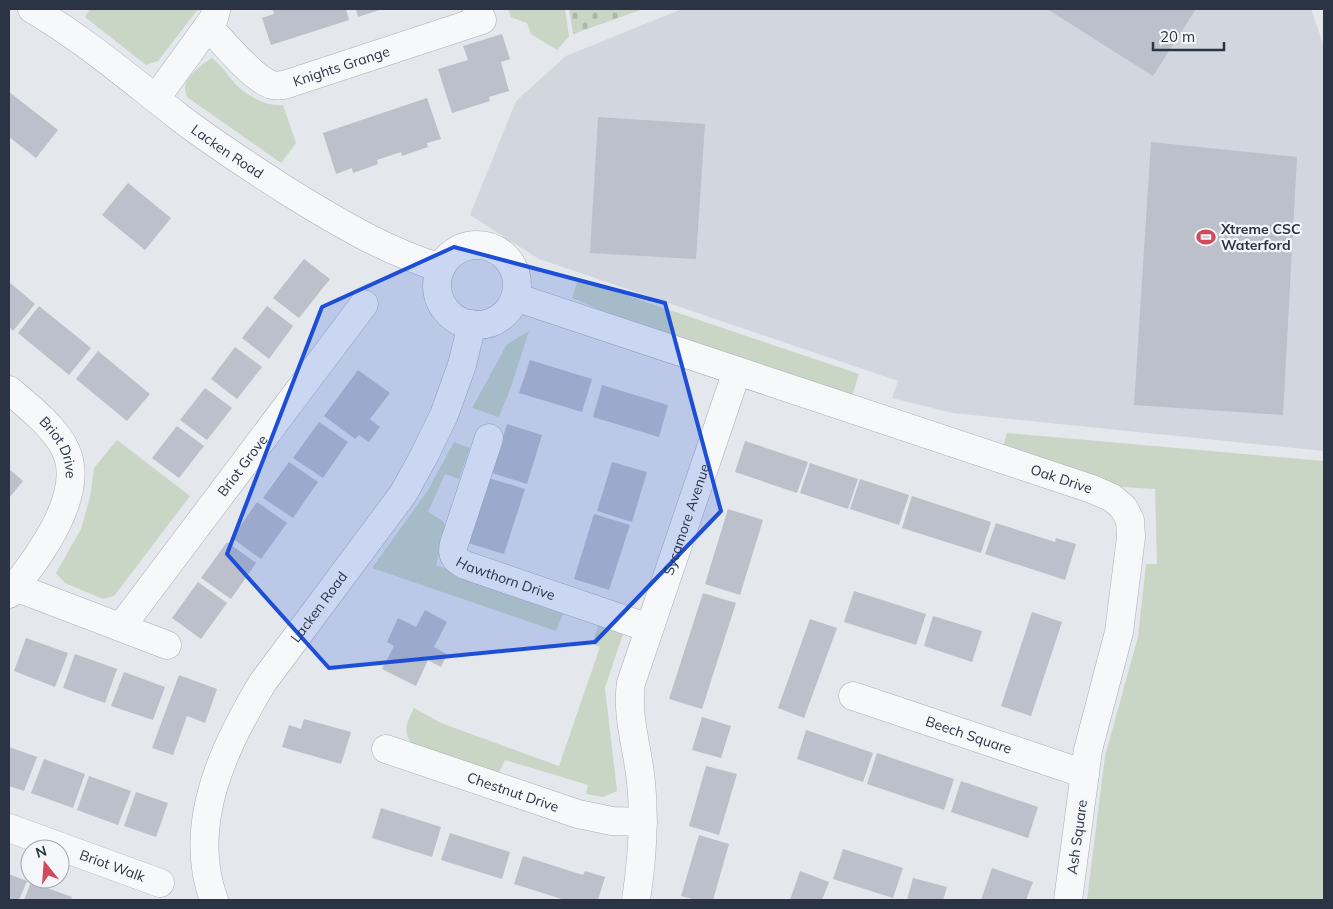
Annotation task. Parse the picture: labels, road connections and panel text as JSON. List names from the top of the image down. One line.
{"streets":{"street":["Knights Grange","Lacken Road","Briot Drive","Briot Grove","Oak Drive","Sycamore Avenue","Hawthorn Drive","Beech Square","Chestnut Drive","Ash Square","Briot Walk"]},"crossings":[["Knights Grange","Lacken Road"],["Oak Drive","Sycamore Avenue"],["Oak Drive","Beech Square"],["Oak Drive","Ash Square"],["Sycamore Avenue","Hawthorn Drive"],["Sycamore Avenue","Chestnut Drive"],["Beech Square","Ash Square"]],"places":{"sports":["Xtreme CSC Waterford"]},"scale_bar":"20 m","north":"top"}
